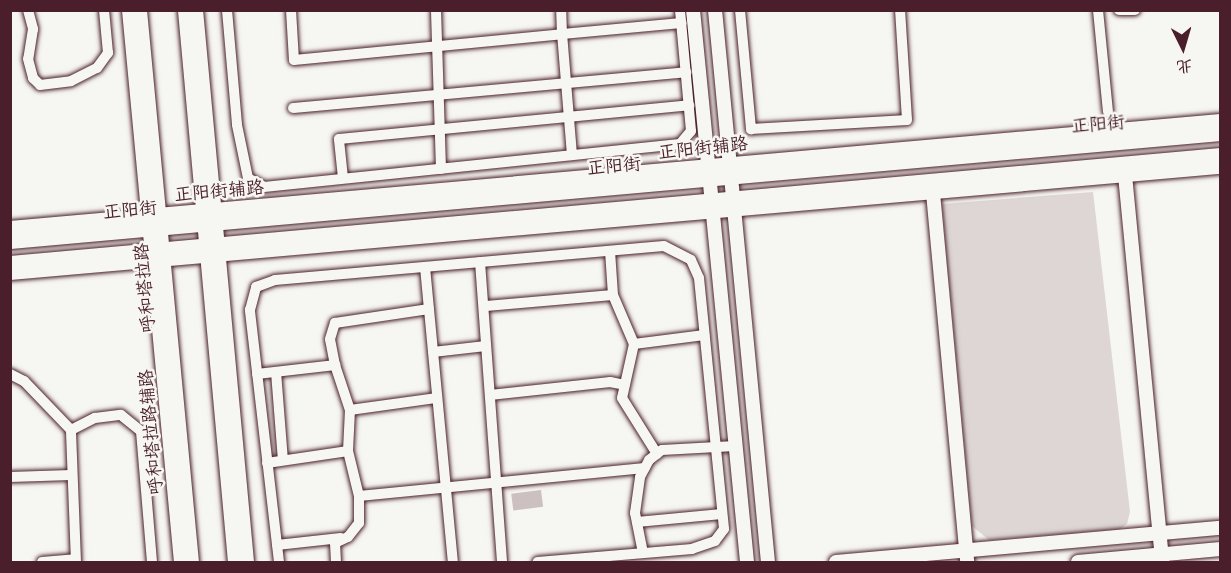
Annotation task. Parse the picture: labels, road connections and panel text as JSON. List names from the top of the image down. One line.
{"streets":{"main road":["正阳街","呼和塔拉路"],"street":["正阳街辅路","呼和塔拉路辅路"]},"crossings":[["正阳街","正阳街辅路"],["正阳街","呼和塔拉路"],["呼和塔拉路","呼和塔拉路辅路"]],"north":"bottom"}
